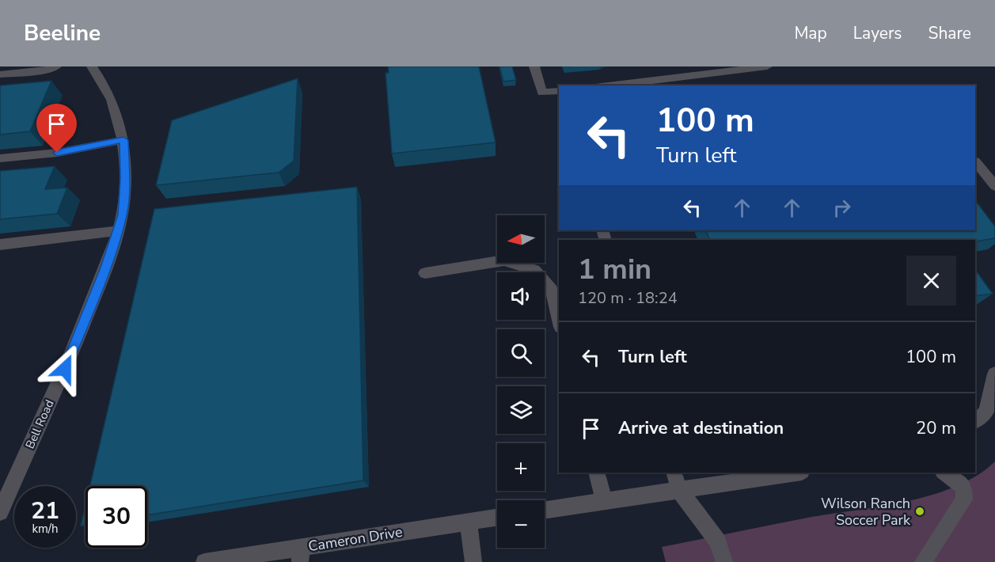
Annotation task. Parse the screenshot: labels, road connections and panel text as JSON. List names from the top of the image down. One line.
{"streets":{"street":["Bell Road","Cameron Drive"]},"places":["Wilson Ranch Soccer Park"],"north":"left","page":{"header":"Beeline","nav":["Map","Layers","Share"],"turn":["100 m","Turn left"],"map_buttons":["+","−"],"heading":["1 min","120 m · 18:24"],"list":[{"name":"Turn left","value":"100 m"},{"name":"Arrive at destination","value":"20 m"}],"speed":"21 km/h","limit":"30"}}
